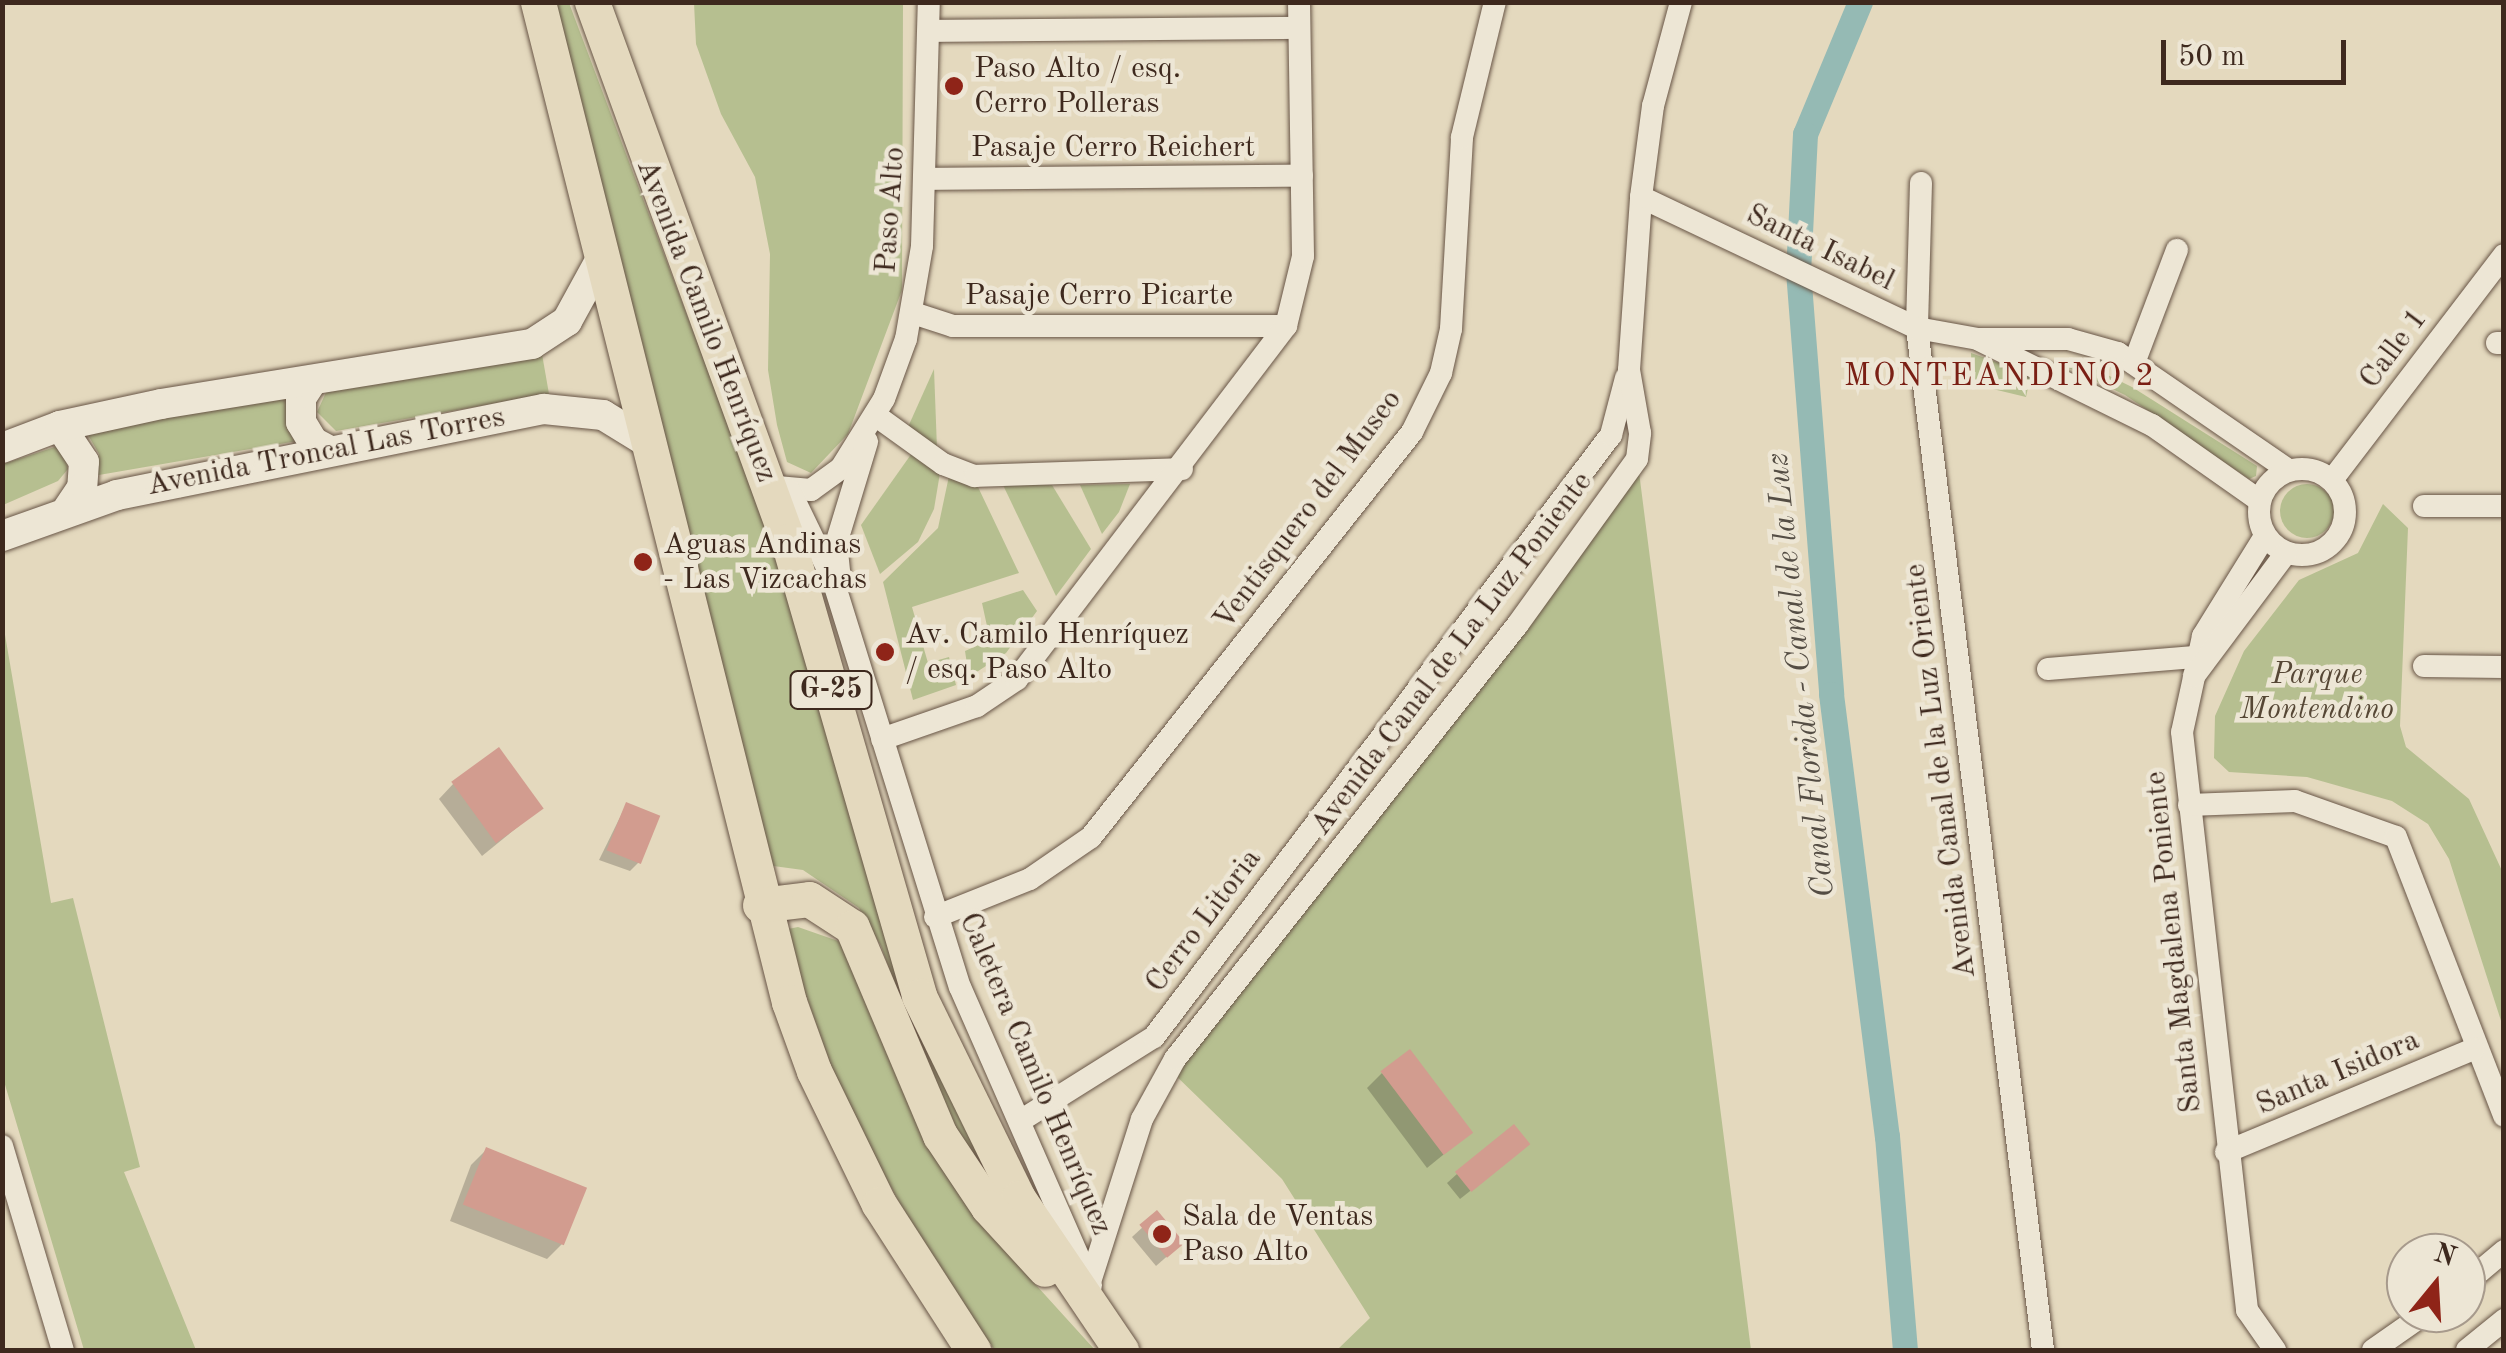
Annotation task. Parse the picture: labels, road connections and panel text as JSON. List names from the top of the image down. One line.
{"streets":{"main road":["Avenida Camilo Henríquez","G-25"],"street":["Pasaje Cerro Reichert","Paso Alto","Santa Isabel","Pasaje Cerro Picarte","Calle 1","Avenida Troncal Las Torres","Ventisquero del Museo","Avenida Canal de La Luz Poniente","Avenida Canal de la Luz Oriente","Cerro Litoria","Santa Magdalena Poniente","Santa Isidora","Caletera Camilo Henríquez"]},"crossings":[["Pasaje Cerro Reichert","Paso Alto"],["Paso Alto","Pasaje Cerro Picarte"],["Paso Alto","Avenida Camilo Henríquez"],["Paso Alto","Caletera Camilo Henríquez"],["Santa Isabel","Avenida Canal de La Luz Poniente"],["Santa Isabel","Avenida Canal de la Luz Oriente"],["Avenida Camilo Henríquez","Avenida Canal de La Luz Poniente"],["Avenida Camilo Henríquez","Caletera Camilo Henríquez"],["Calle 1","Santa Magdalena Poniente"],["Ventisquero del Museo","Caletera Camilo Henríquez"],["Avenida Canal de La Luz Poniente","Cerro Litoria"],["Avenida Canal de La Luz Poniente","Caletera Camilo Henríquez"],["Cerro Litoria","Caletera Camilo Henríquez"],["Santa Magdalena Poniente","Santa Isidora"]],"districts":["MONTEANDINO 2"],"water":["Canal Florida - Canal de la Luz"],"parks":["Parque Montendino"],"places":["Paso Alto / esq. Cerro Polleras","Aguas Andinas - Las Vizcachas","Av. Camilo Henríquez / esq. Paso Alto","Sala de Ventas Paso Alto"],"scale_bar":"50 m","north":"top"}
